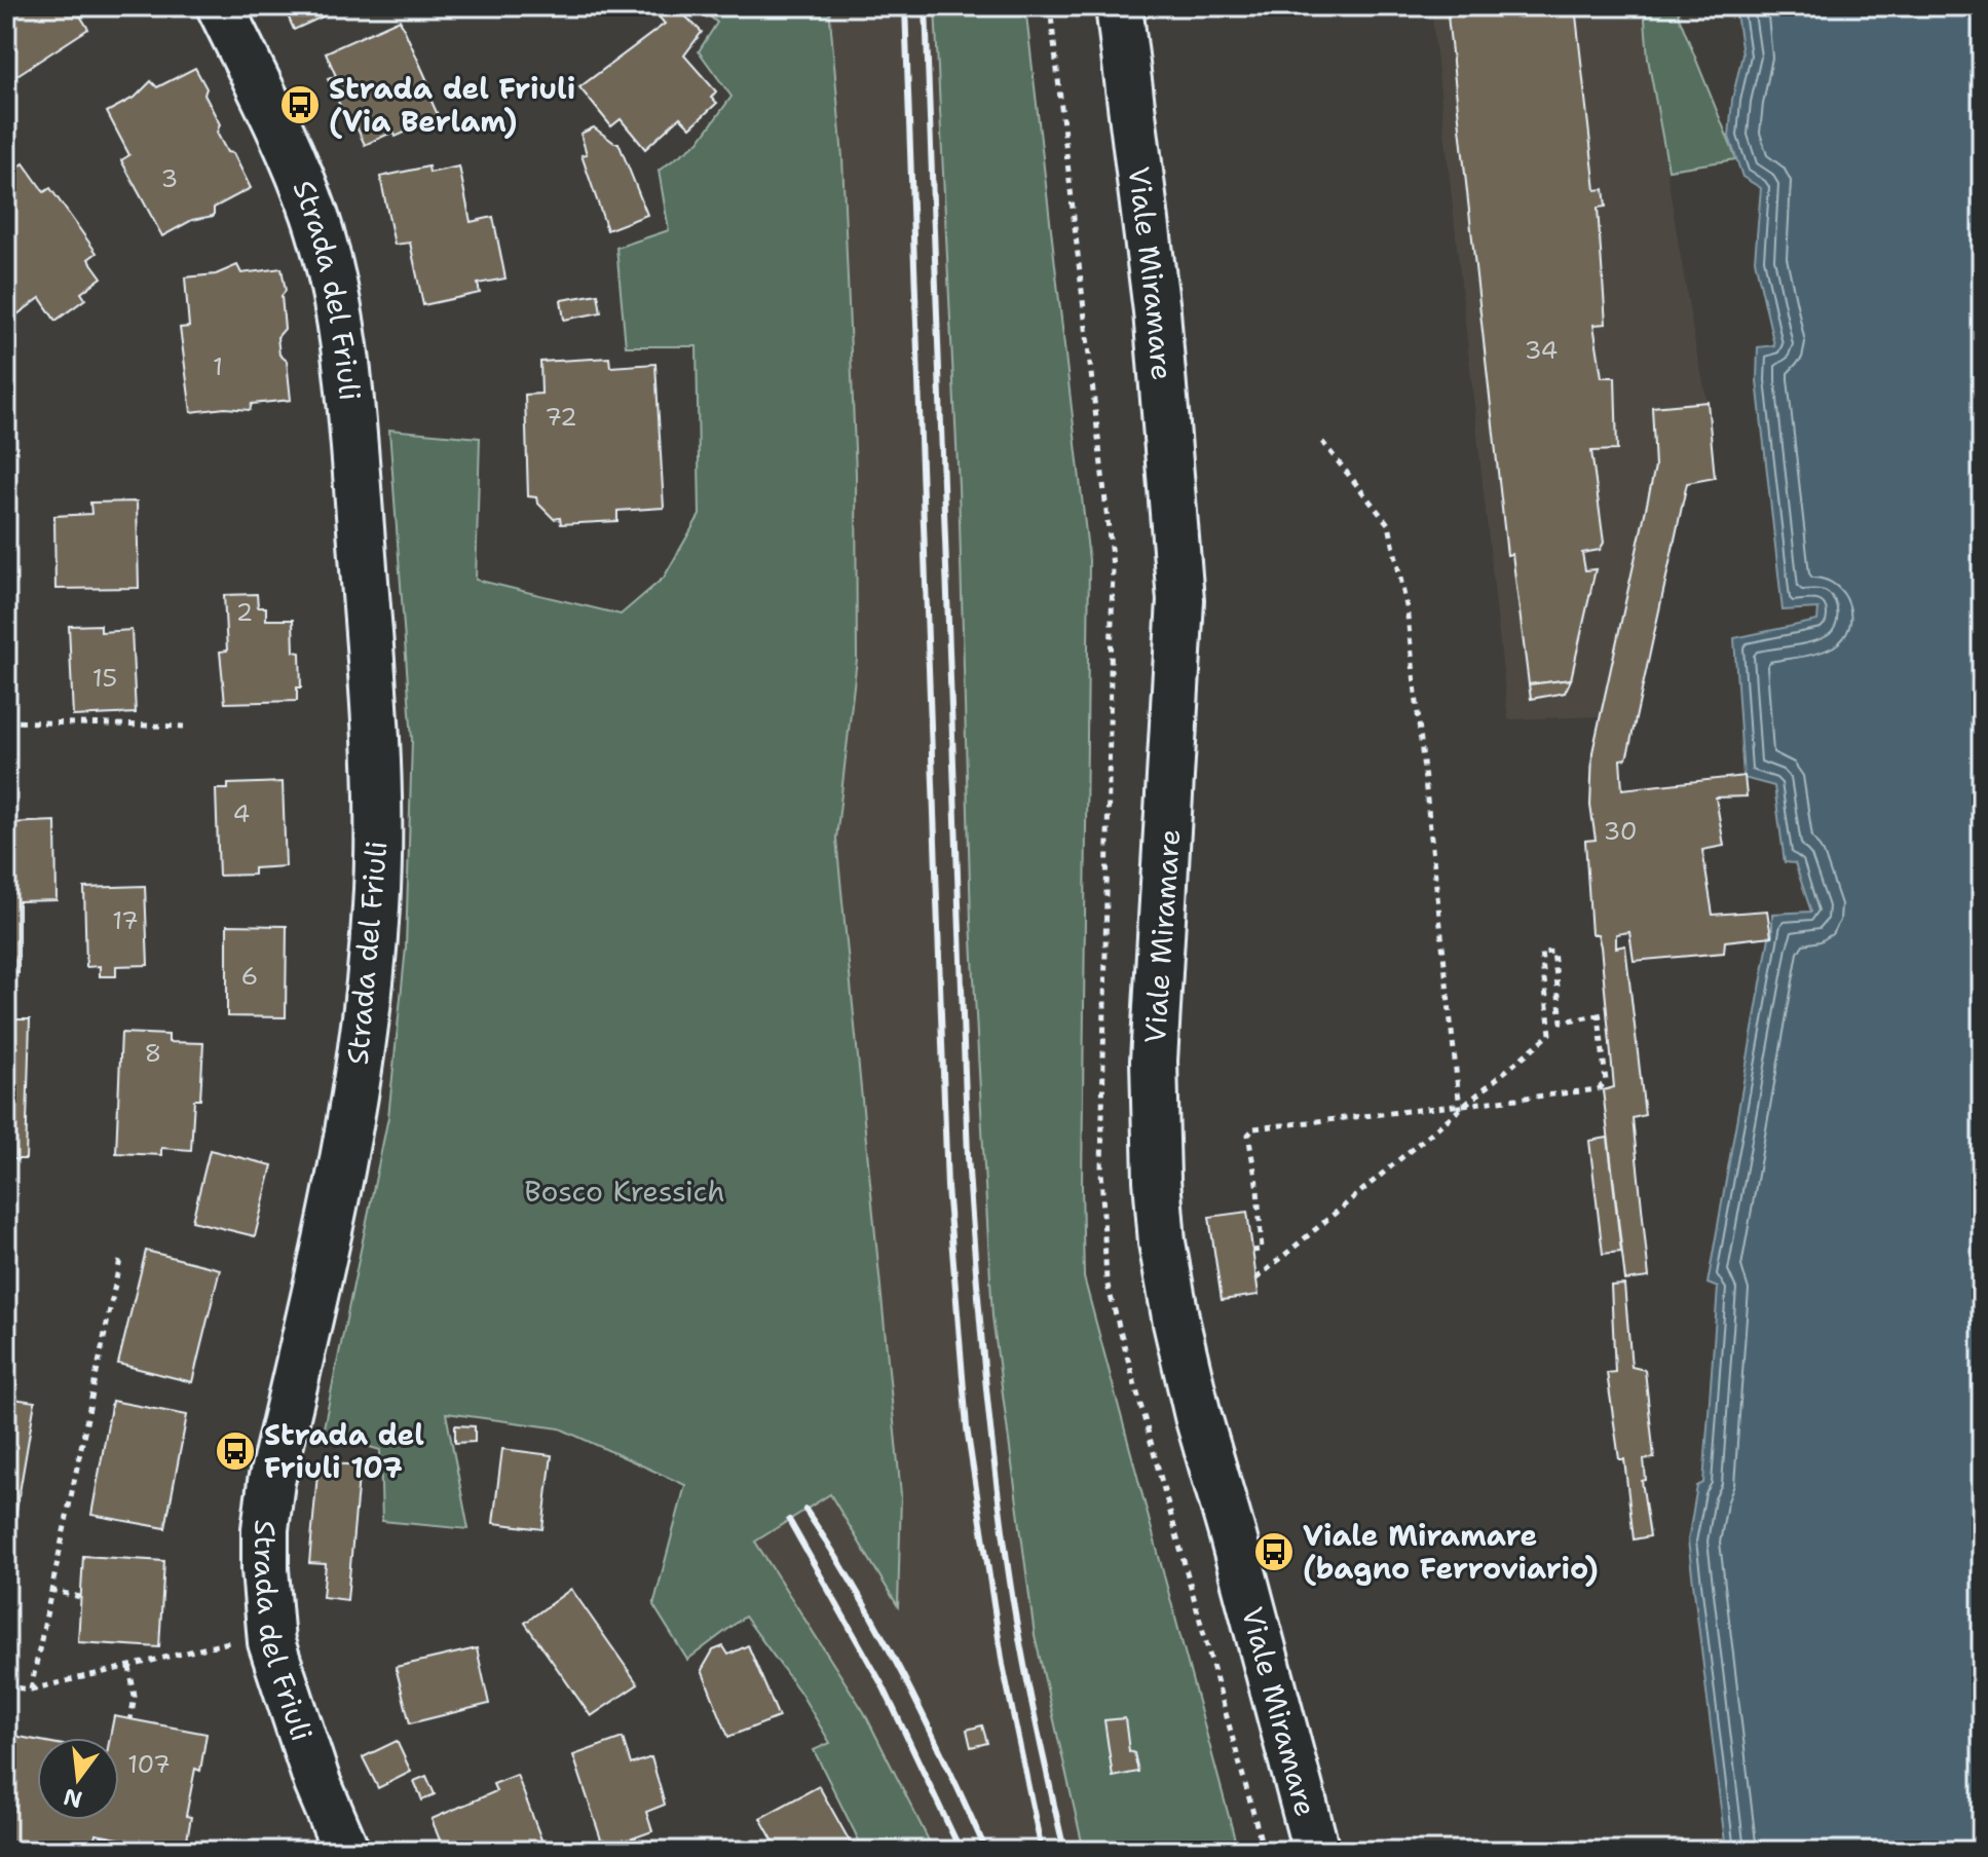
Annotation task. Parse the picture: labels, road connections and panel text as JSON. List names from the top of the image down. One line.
{"streets":{"main road":["Viale Miramare","Strada del Friuli"]},"parks":["Bosco Kressich"],"places":{"bus stop":["Strada del Friuli (Via Berlam)","Strada del Friuli 107","Viale Miramare (bagno Ferroviario)"]},"house_numbers":["3","34","1","72","2","15","4","30","17","6","8","107"],"north":"bottom"}
